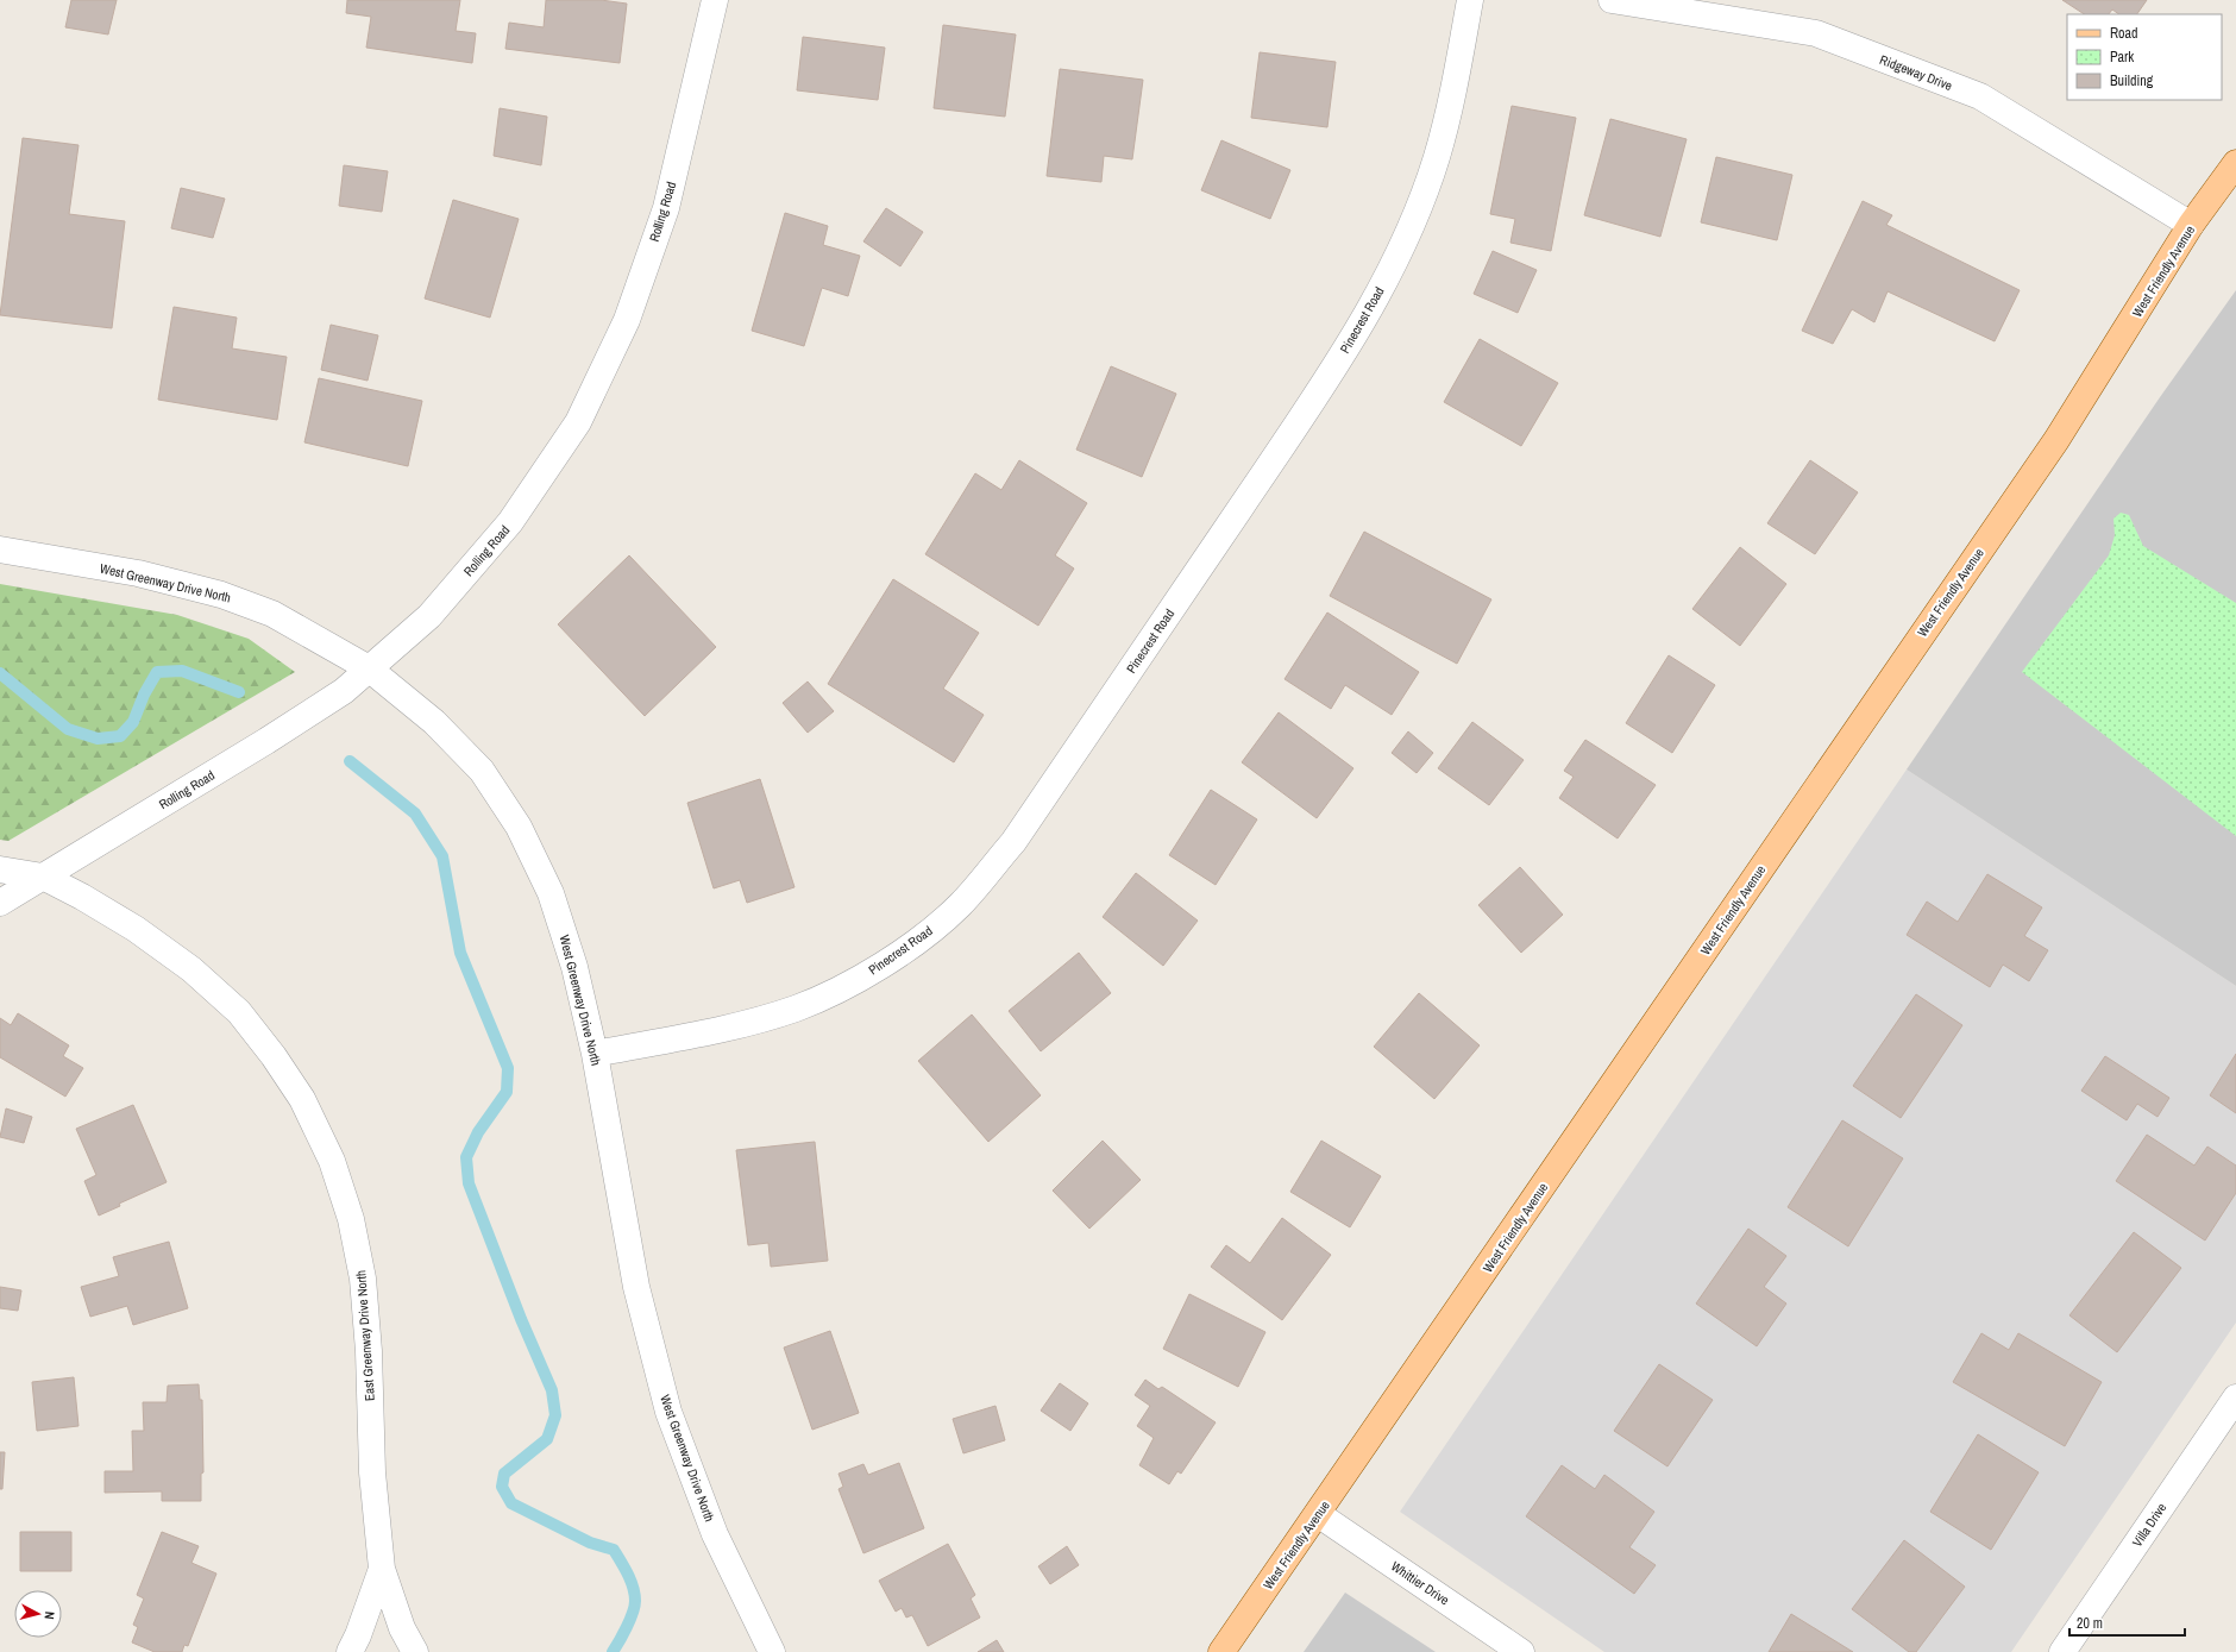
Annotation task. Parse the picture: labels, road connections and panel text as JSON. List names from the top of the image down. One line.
{"streets":{"main road":["West Friendly Avenue"],"street":["Ridgeway Drive","Rolling Road","Pinecrest Road","West Greenway Drive North","East Greenway Drive North","Villa Drive","Whittier Drive"]},"crossings":[["Ridgeway Drive","West Friendly Avenue"],["Rolling Road","West Greenway Drive North"],["Rolling Road","East Greenway Drive North"],["West Friendly Avenue","Whittier Drive"],["Pinecrest Road","West Greenway Drive North"]],"legend":["Road","Park","Building"],"scale_bar":"20 m","north":"right"}
